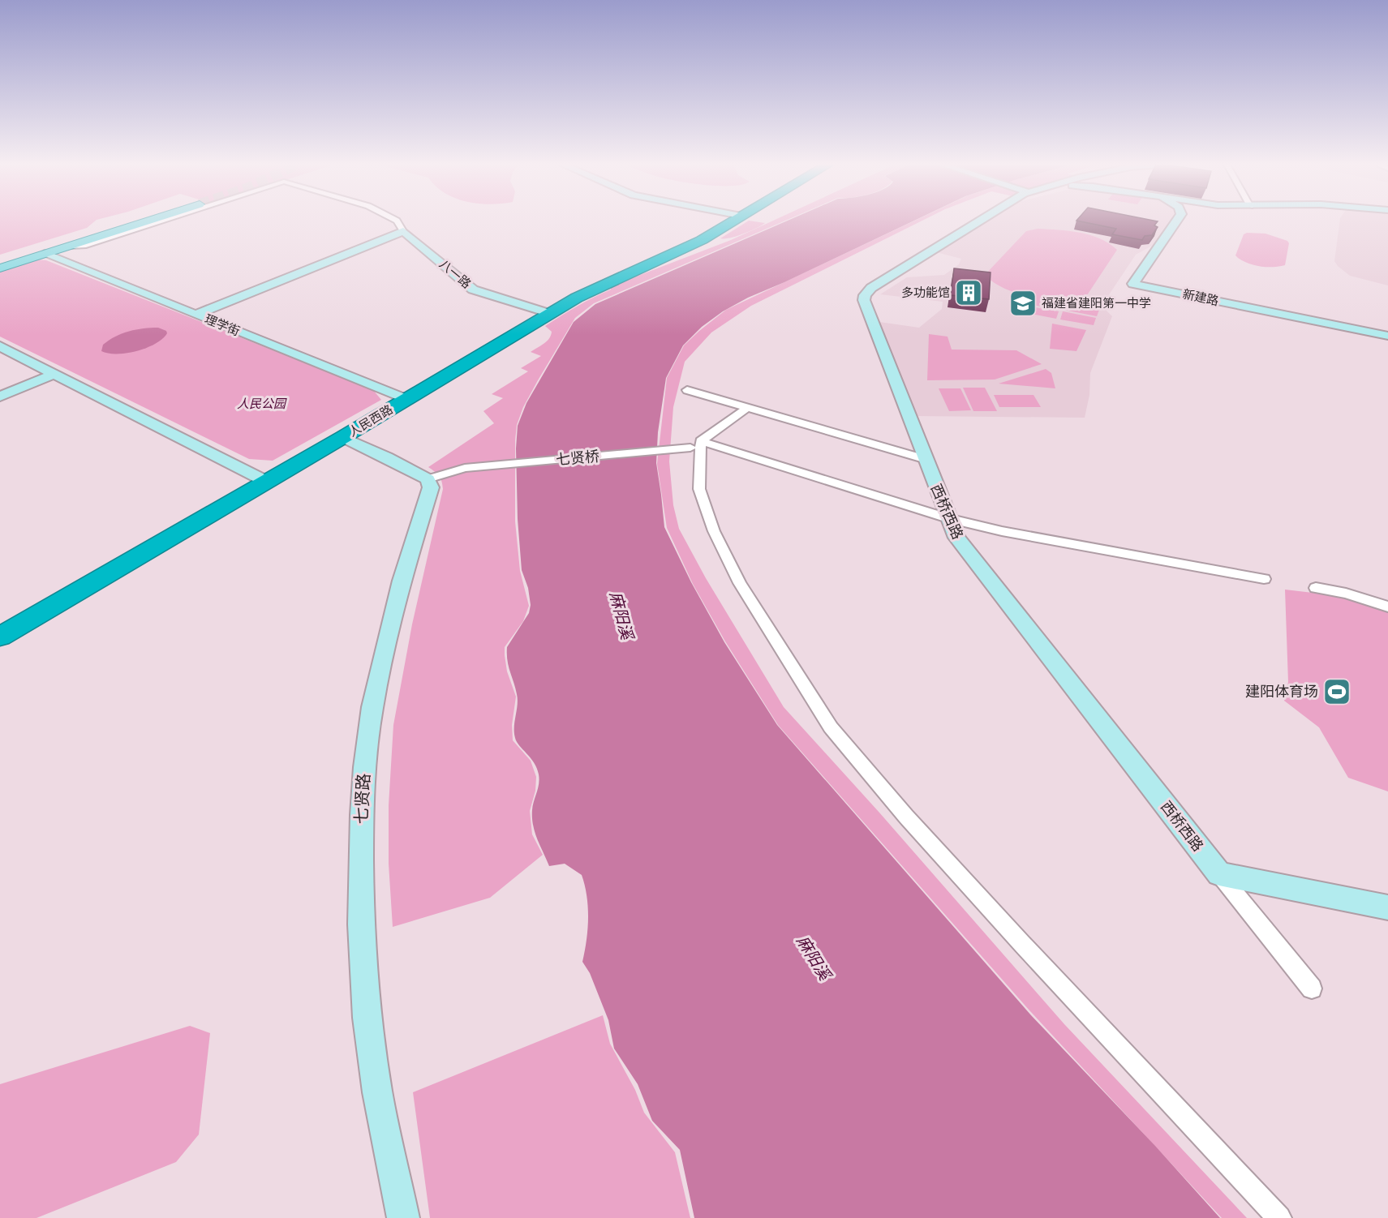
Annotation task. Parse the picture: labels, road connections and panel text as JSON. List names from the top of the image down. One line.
{"streets":{"highway":["人民西路"],"street":["八一路","新建路","理学街","七贤桥","西桥西路","七贤路"]},"crossings":[["八一路","人民西路"],["理学街","人民西路"],["七贤桥","七贤路"]],"water":["麻阳溪"],"parks":["人民公园"],"places":{"building":["多功能馆"],"school or university":["福建省建阳第一中学"],"sports":["建阳体育场"]}}
